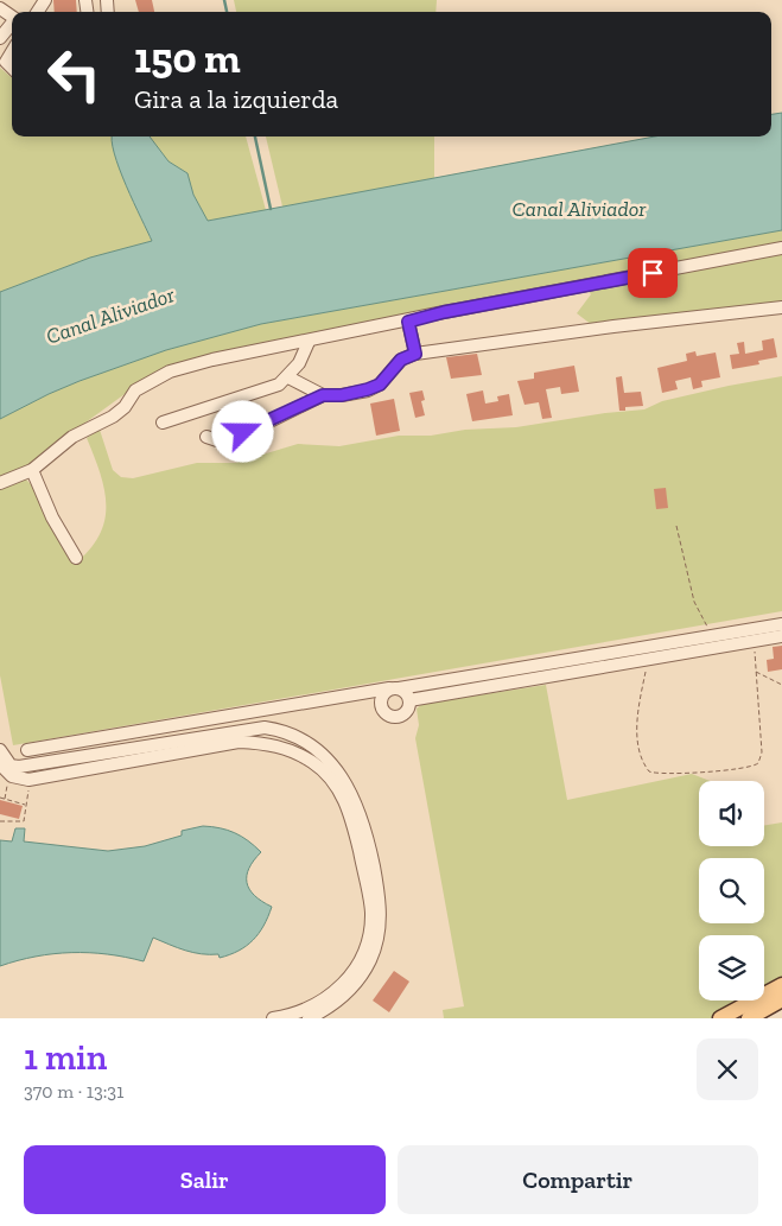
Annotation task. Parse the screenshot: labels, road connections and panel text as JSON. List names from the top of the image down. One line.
{"water":["Canal Aliviador"],"page":{"turn":["150 m","Gira a la izquierda"],"heading":["1 min","370 m · 13:31"],"buttons":["Salir","Compartir"]}}
